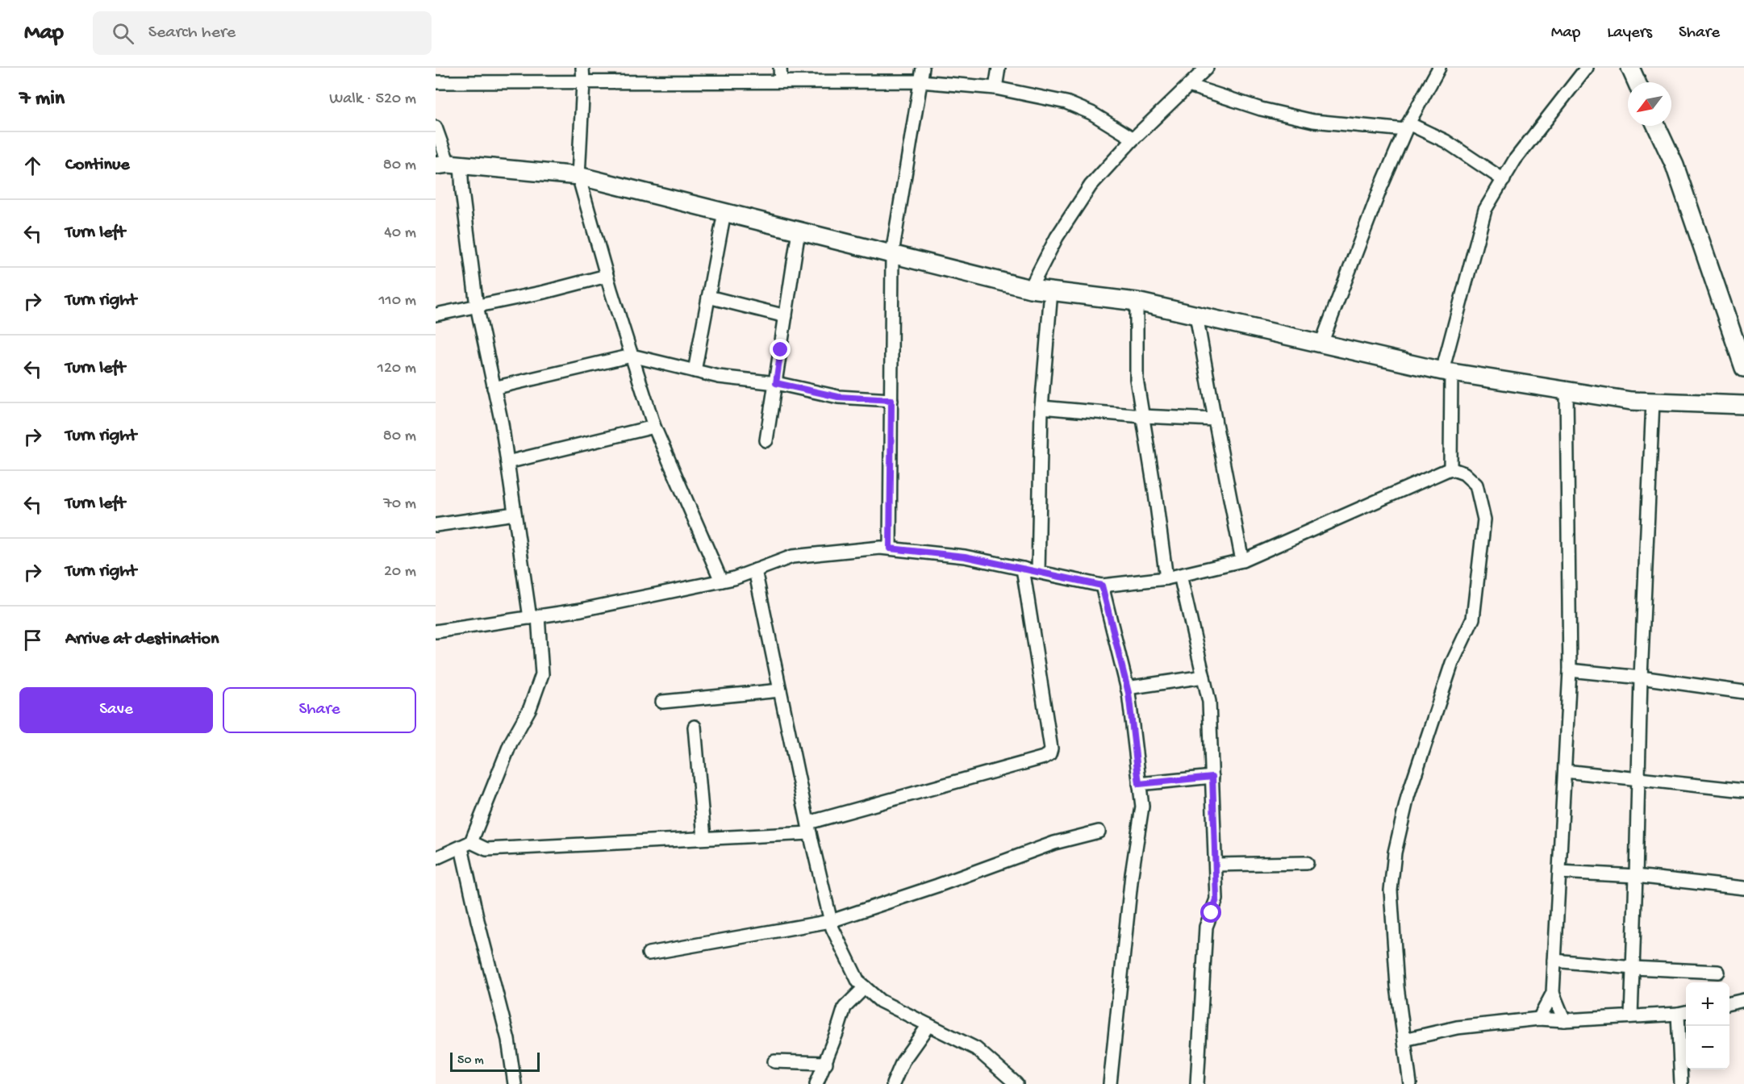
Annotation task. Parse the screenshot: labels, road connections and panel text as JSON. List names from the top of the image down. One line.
{"scale_bar":"50 m","north":"bottom left","page":{"header":"Map","search":"Search here","nav":["Map","Layers","Share"],"heading":["7 min","Walk · 520 m"],"list":[["Continue","80 m"],["Turn left","40 m"],["Turn right","110 m"],["Turn left","120 m"],["Turn right","80 m"],["Turn left","70 m"],["Turn right","20 m"],"Arrive at destination"],"buttons":["Save","Share"],"map_buttons":["+","−"],"scale":"50 m"}}
